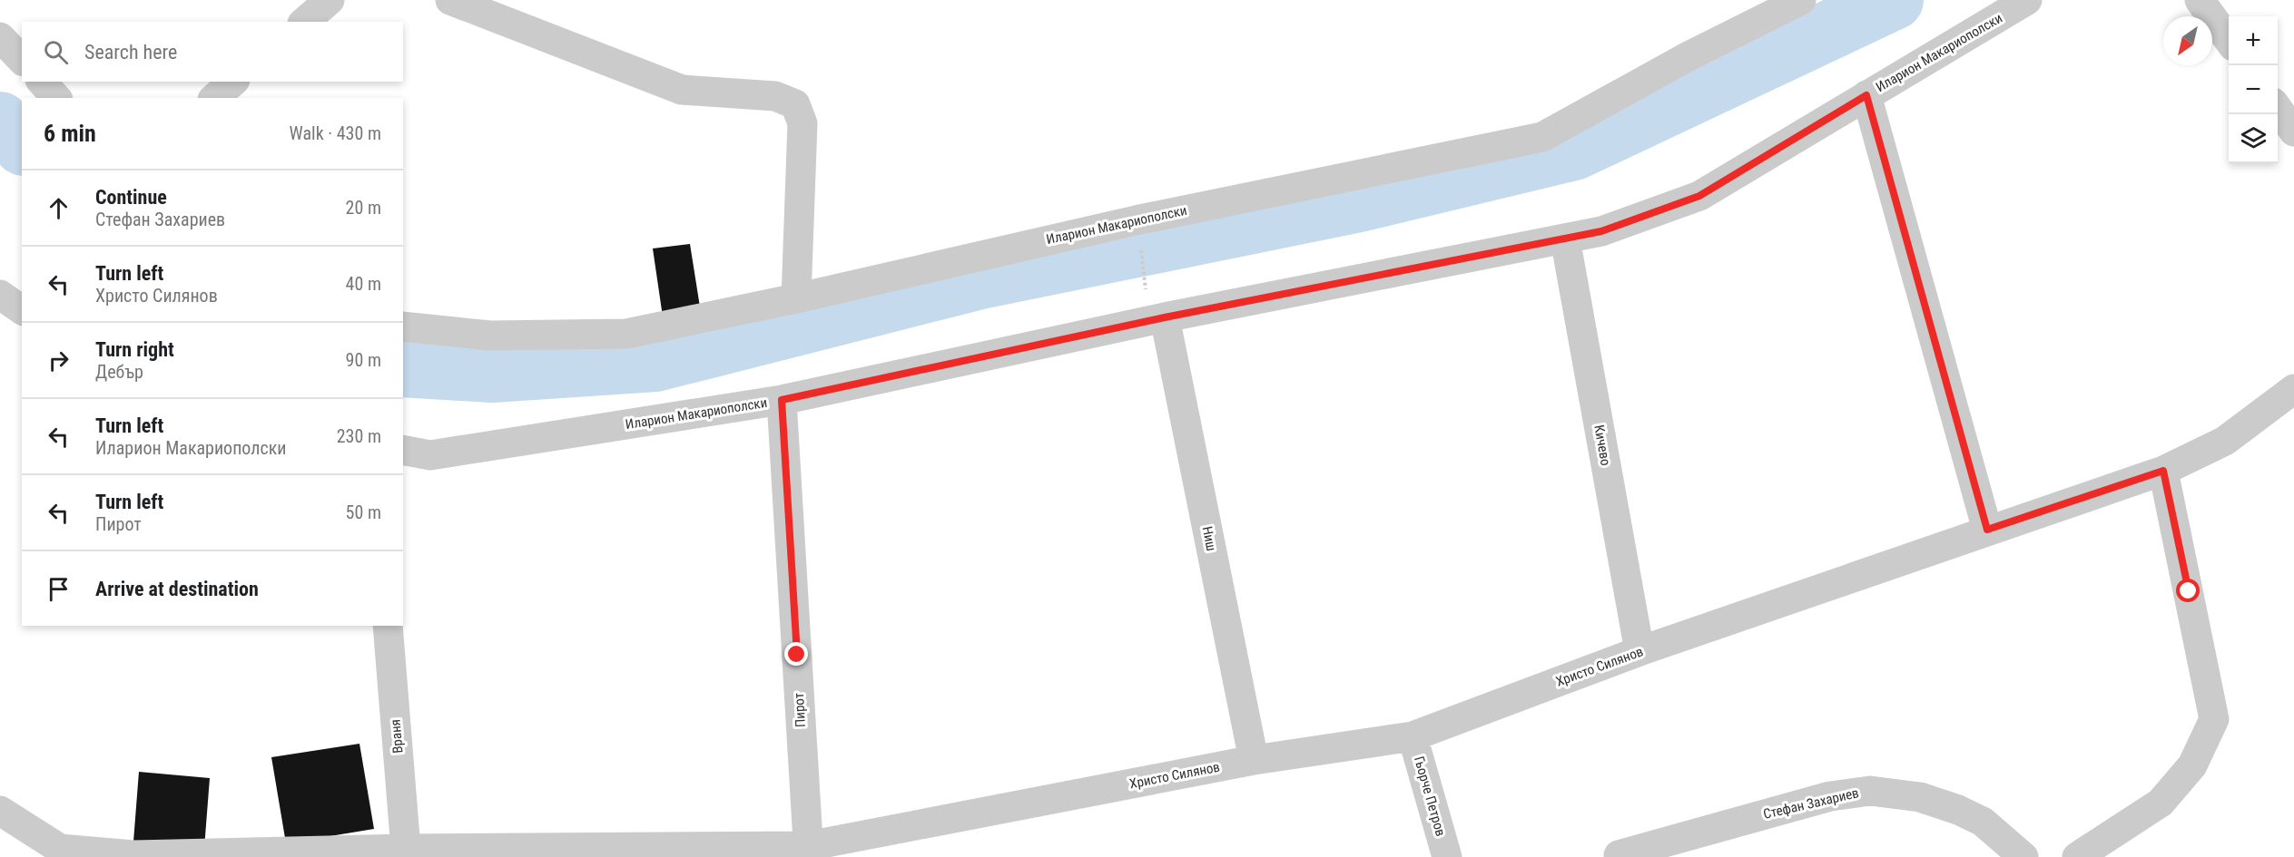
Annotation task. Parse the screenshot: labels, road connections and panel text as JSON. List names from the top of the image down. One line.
{"streets":{"street":["Иларион Макариополски","Кичево","Ниш","Христо Силянов","Пирот","Враня","Гьорче Петров","Стефан Захариев"]},"crossings":[["Иларион Макариополски","Кичево"],["Иларион Макариополски","Ниш"],["Иларион Макариополски","Пирот"],["Кичево","Христо Силянов"],["Ниш","Христо Силянов"],["Христо Силянов","Пирот"],["Христо Силянов","Враня"],["Христо Силянов","Гьорче Петров"]],"north":"bottom left","page":{"map_buttons":["+","−"],"search":"Search here","heading":["6 min","Walk · 430 m"],"list":[["Continue","Стефан Захариев","20 m"],["Turn left","Христо Силянов","40 m"],["Turn right","Дебър","90 m"],["Turn left","Иларион Макариополски","230 m"],["Turn left","Пирот","50 m"],"Arrive at destination"]}}
